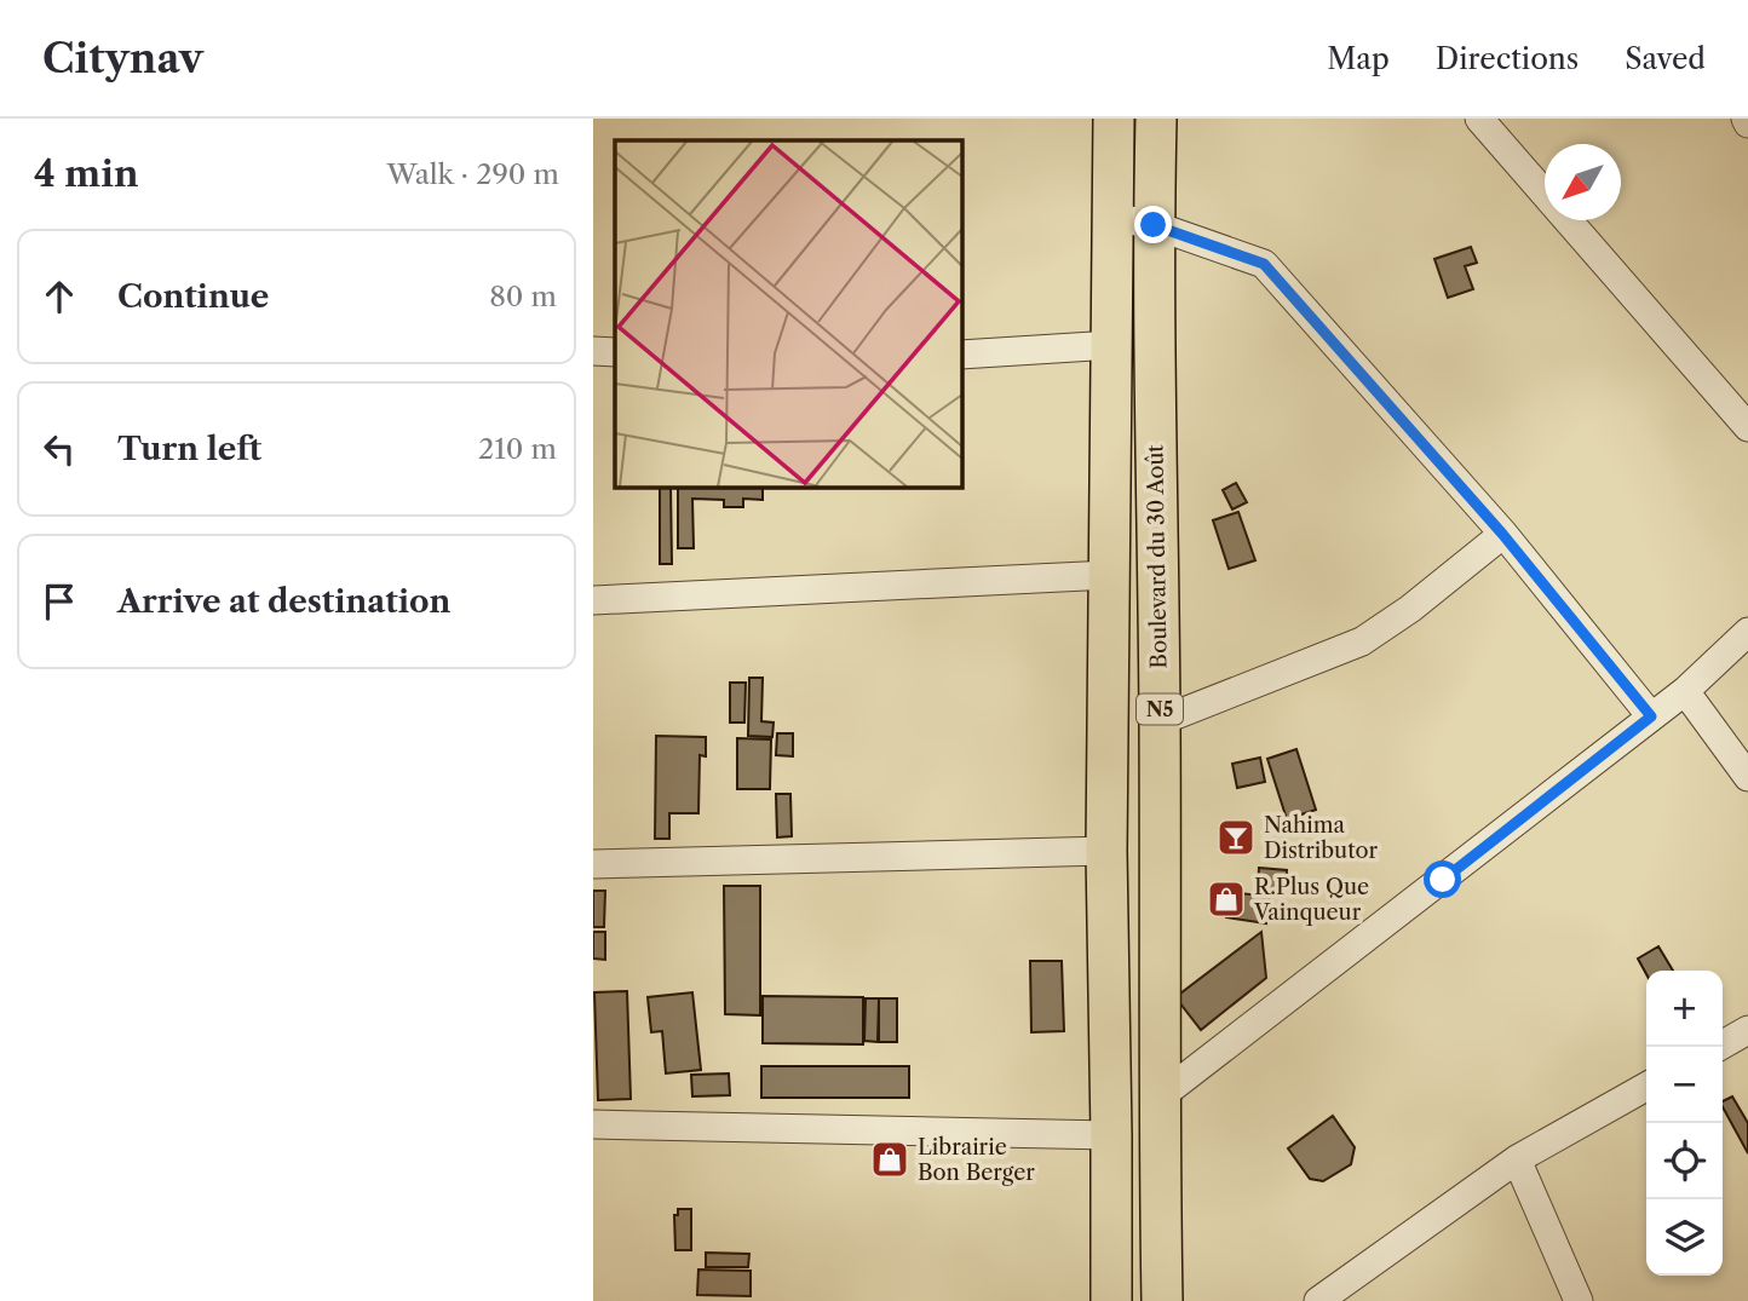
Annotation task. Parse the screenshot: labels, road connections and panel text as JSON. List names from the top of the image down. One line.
{"streets":{"highway":["Boulevard du 30 Août","N5"]},"places":{"bar":["Nahima Distributor"],"shop":["R.Plus Que Vainqueur","Librairie Bon Berger"]},"north":"bottom left","page":{"header":"Citynav","nav":["Map","Directions","Saved"],"heading":["4 min","Walk · 290 m"],"list":[["Continue","80 m"],["Turn left","210 m"],"Arrive at destination"],"map_buttons":["+","−"]}}
